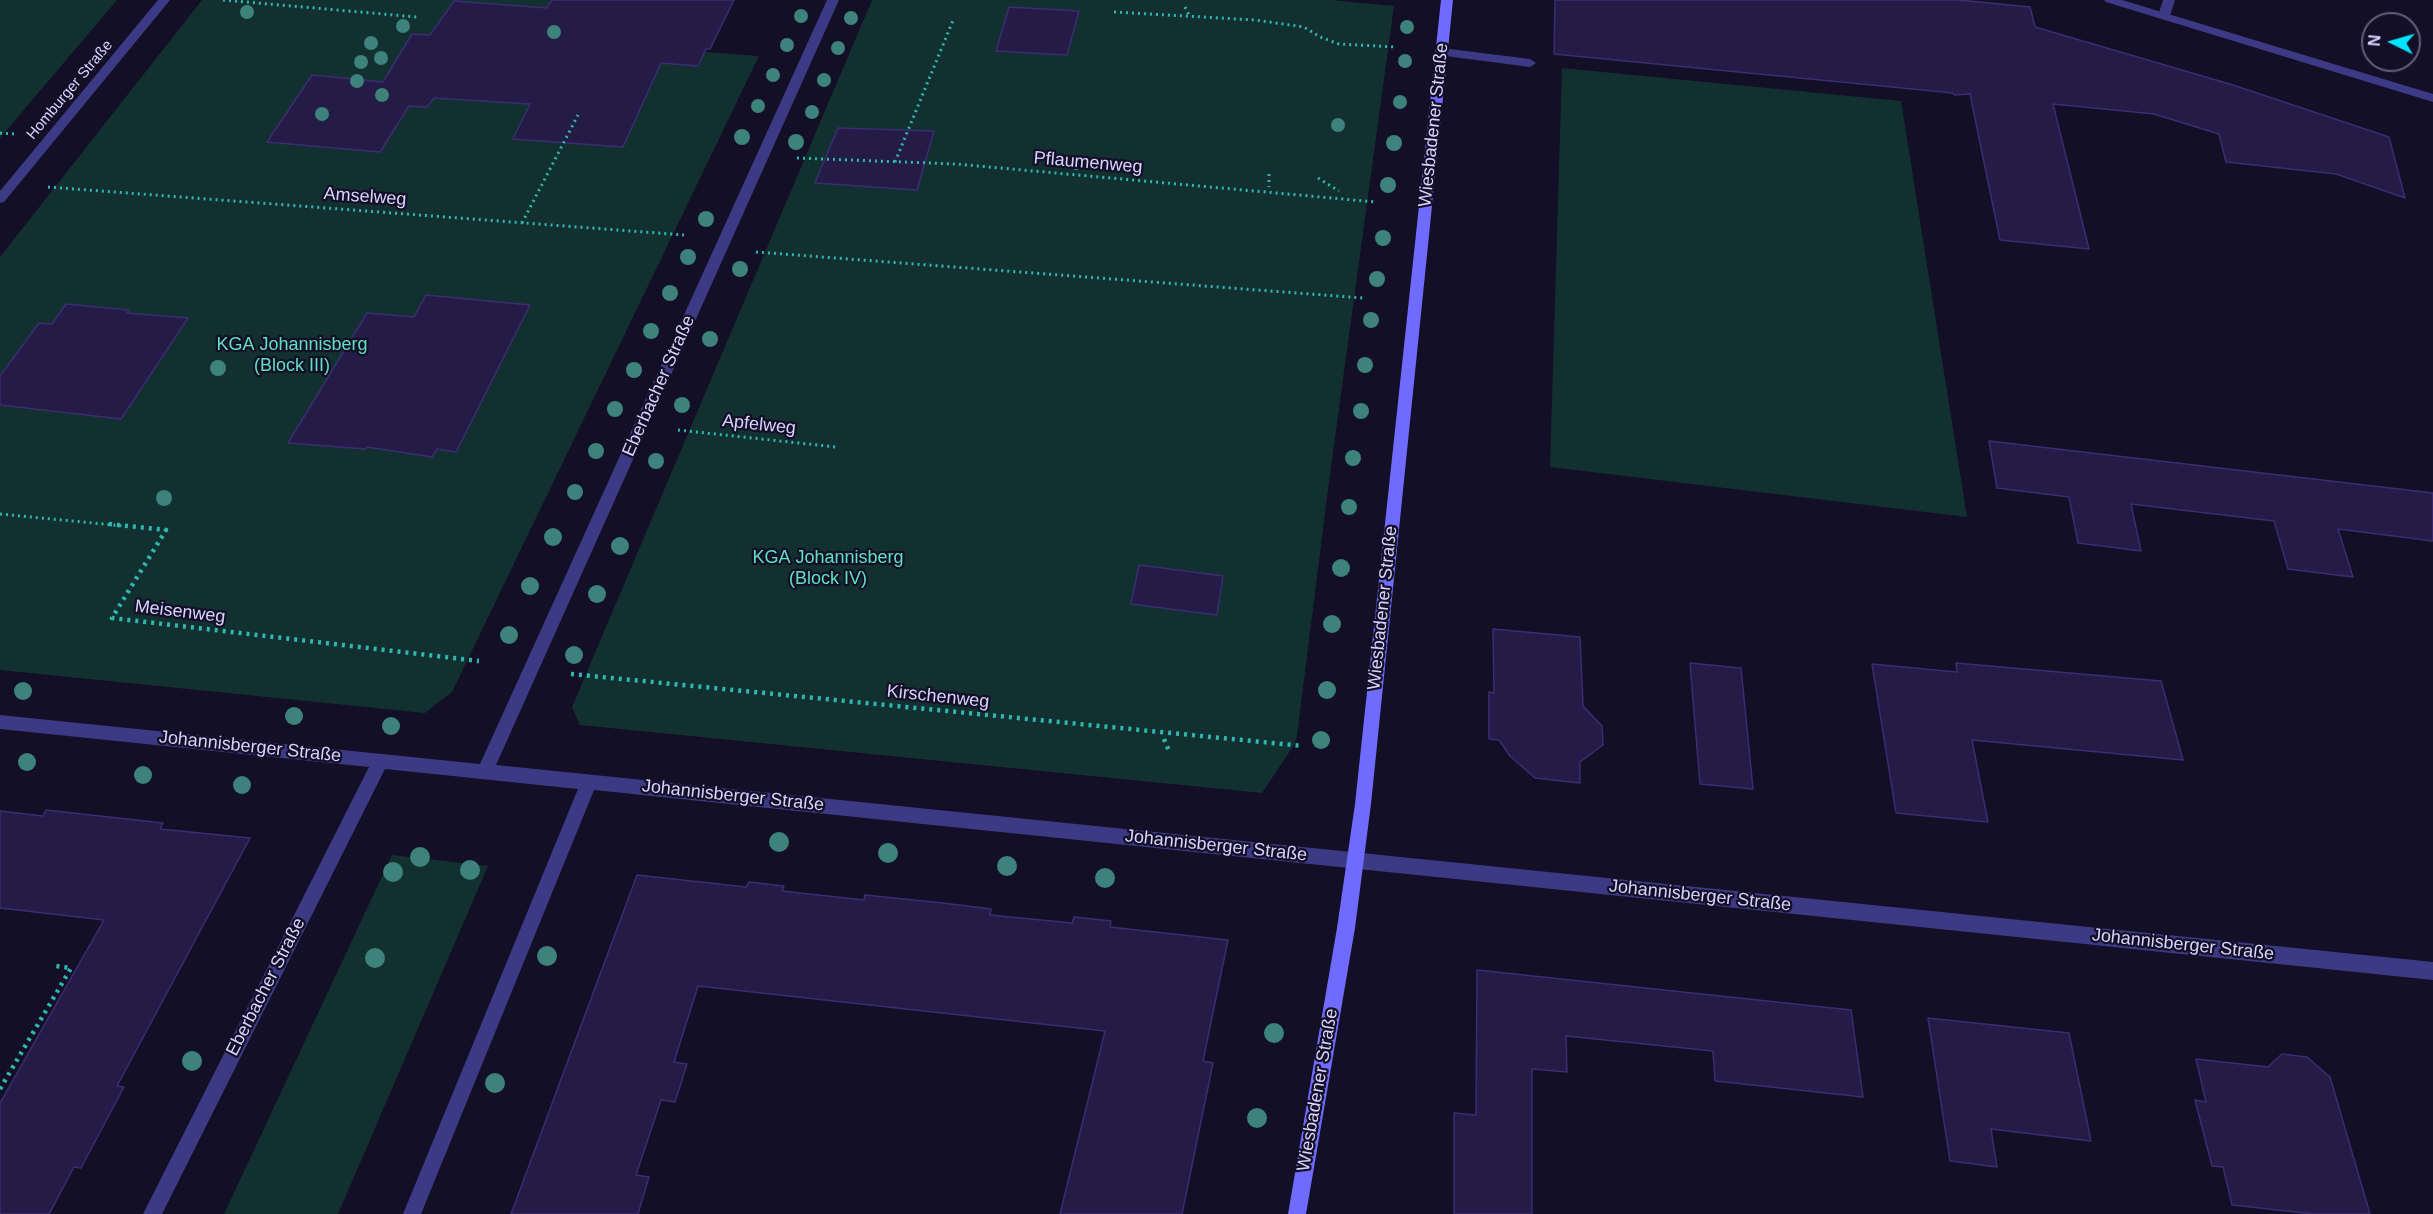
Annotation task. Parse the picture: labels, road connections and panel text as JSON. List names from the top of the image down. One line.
{"streets":{"street":["Homburger Straße","Wiesbadener Straße","Eberbacher Straße","Johannisberger Straße"],"path":["Pflaumenweg","Amselweg","Apfelweg","Meisenweg","Kirschenweg"]},"crossings":[["Wiesbadener Straße","Johannisberger Straße"],["Eberbacher Straße","Johannisberger Straße"]],"parks":["KGA Johannisberg (Block III)","KGA Johannisberg (Block IV)"],"north":"left"}
